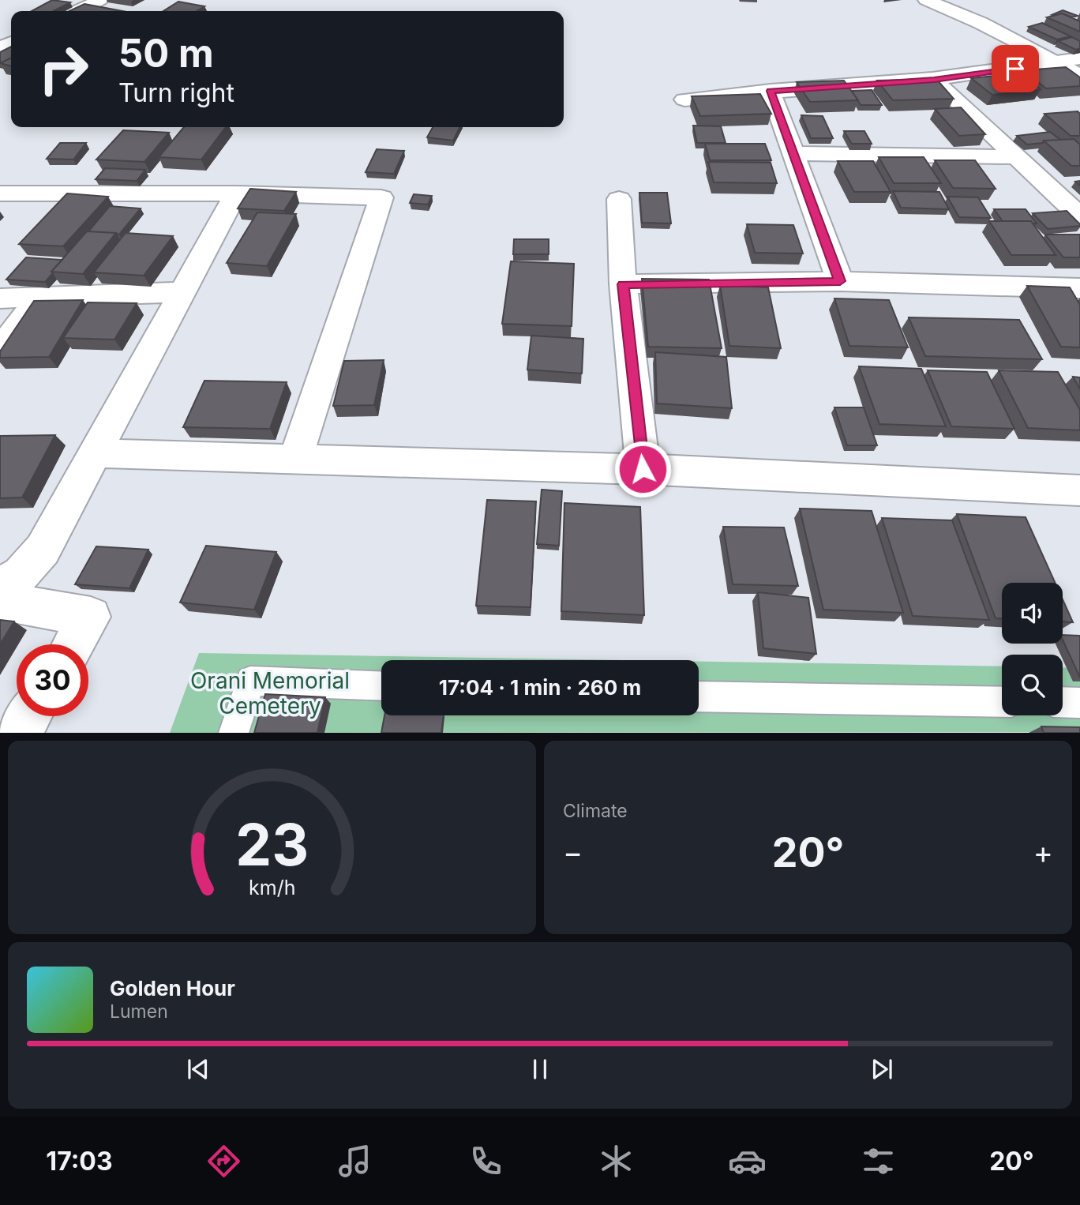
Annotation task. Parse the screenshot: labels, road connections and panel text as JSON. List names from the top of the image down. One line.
{"parks":["Orani Memorial Cemetery"],"page":{"turn":["50 m","Turn right"],"limit":"30","trip":"17:04 · 1 min · 260 m","tile":"Climate","heat":["−","20°","+"],"song":["Golden Hour","Lumen"],"tabs":["17:03","20°"],"gauge":["23","km/h"]}}
